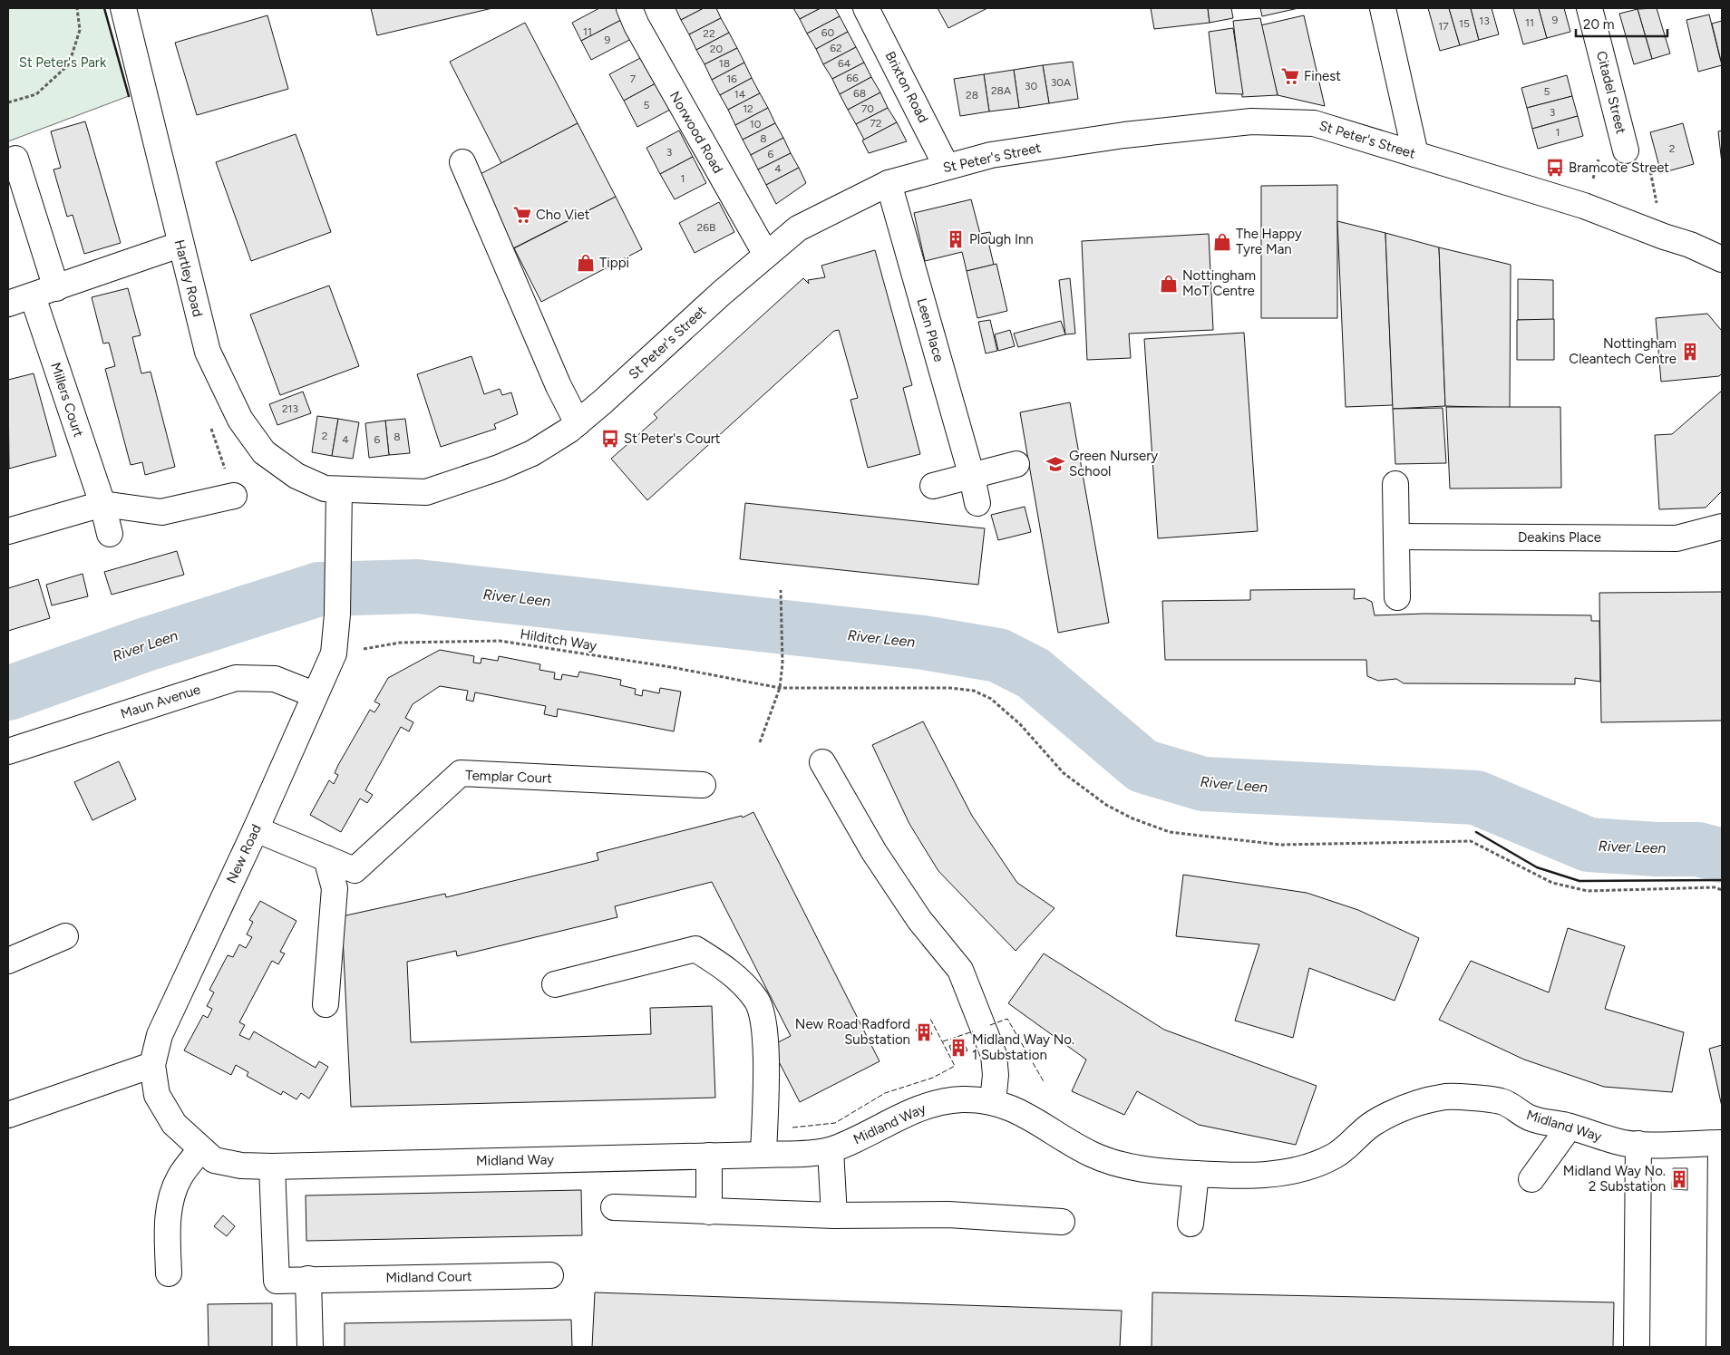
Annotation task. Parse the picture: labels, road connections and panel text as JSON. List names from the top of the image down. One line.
{"streets":{"street":["Brixton Road","Citadel Street","Norwood Road","St Peter's Street","Hartley Road","Leen Place","Millers Court","Deakins Place","Maun Avenue","Templar Court","New Road","Midland Way","Midland Court"],"path":["Hilditch Way"]},"crossings":[["Brixton Road","St Peter's Street"],["Citadel Street","St Peter's Street"],["Norwood Road","St Peter's Street"],["St Peter's Street","Hartley Road"],["St Peter's Street","Leen Place"],["St Peter's Street","New Road"],["Hartley Road","New Road"],["Hilditch Way","New Road"],["Maun Avenue","New Road"],["Templar Court","New Road"],["New Road","Midland Way"],["Midland Way","Midland Court"]],"water":["River Leen"],"parks":["St Peter's Park"],"places":{"supermarket":["Finest","Cho Viet"],"bus stop":["Bramcote Street","St Peter's Court"],"building":["Plough Inn","Nottingham Cleantech Centre","New Road Radford Substation","Midland Way No. 1 Substation","Midland Way No. 2 Substation"],"shop":["The Happy Tyre Man","Tippi","Nottingham MoT Centre"],"school or university":["Green Nursery School"]},"house_numbers":["9","13","11","15","17","11","60","22","9","62","20","18","64","66","7","16","30A","30","28A","5","68","14","28","5","12","70","3","72","10","1","8","2","3","6","4","1","26B","213","2","8","4","6"],"scale_bar":"20 m"}
